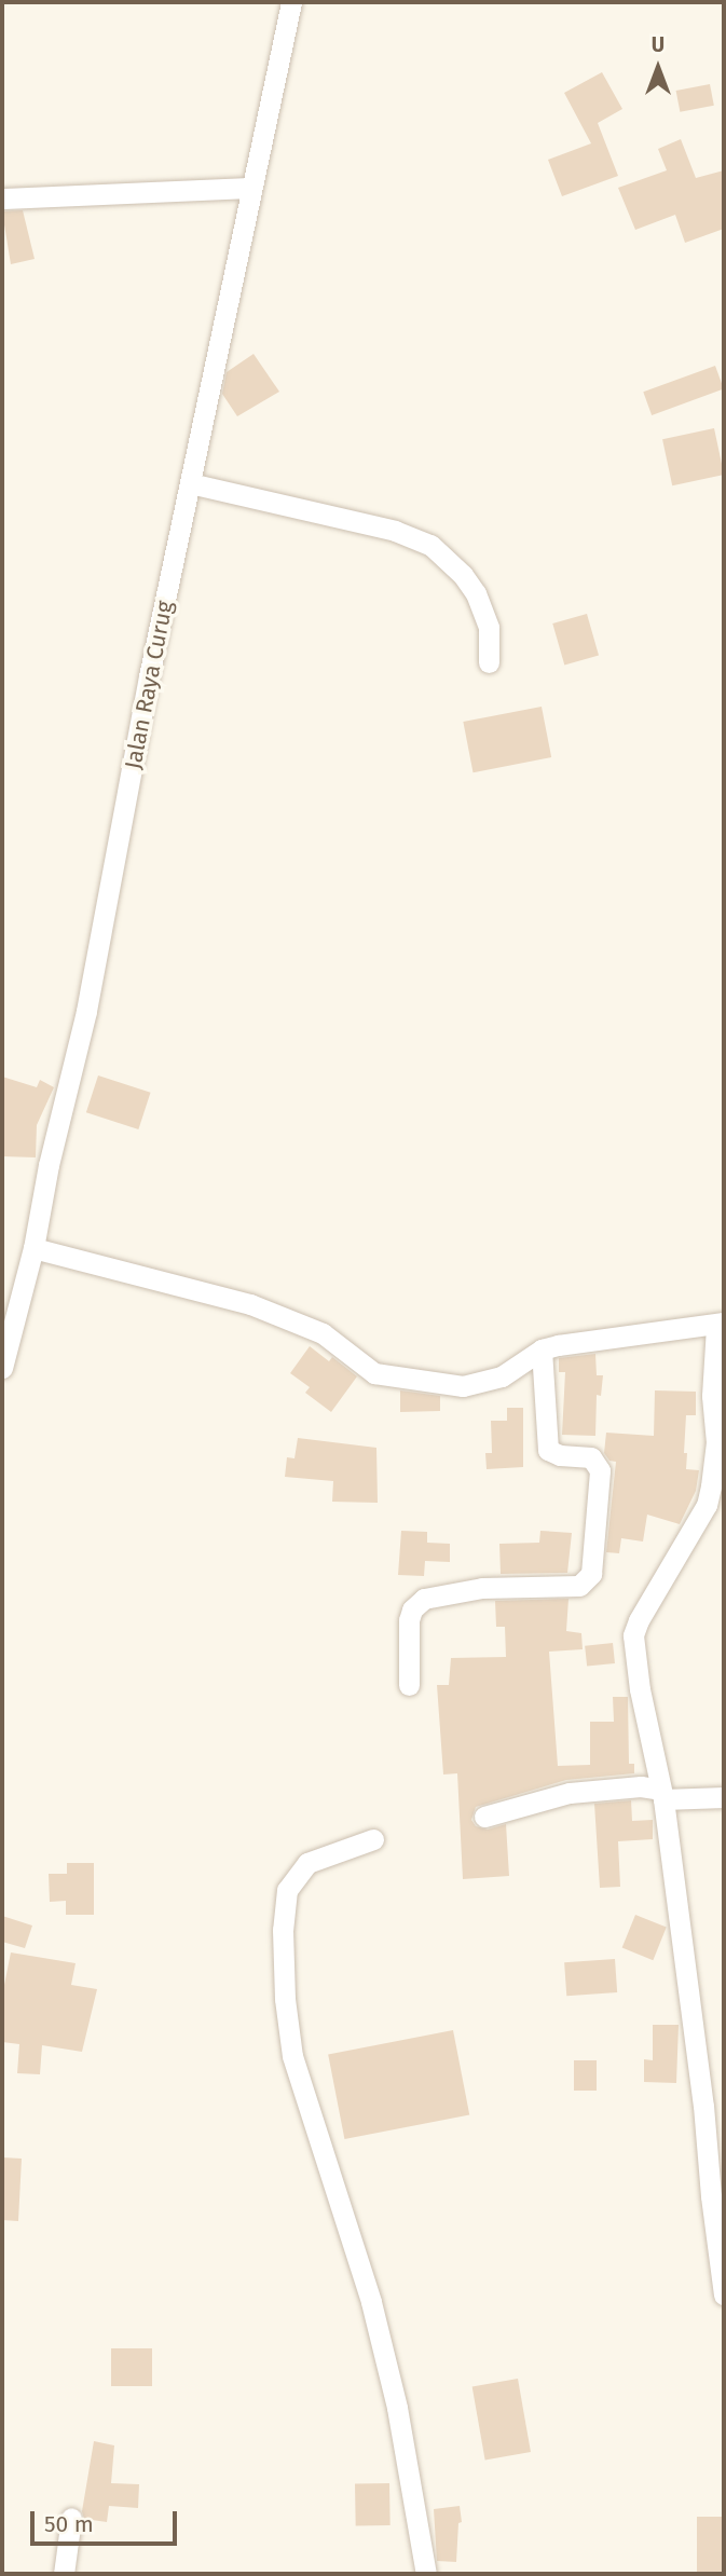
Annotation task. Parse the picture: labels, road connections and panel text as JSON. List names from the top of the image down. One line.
{"streets":{"street":["Jalan Raya Curug"]},"scale_bar":"50 m","north":"top"}
